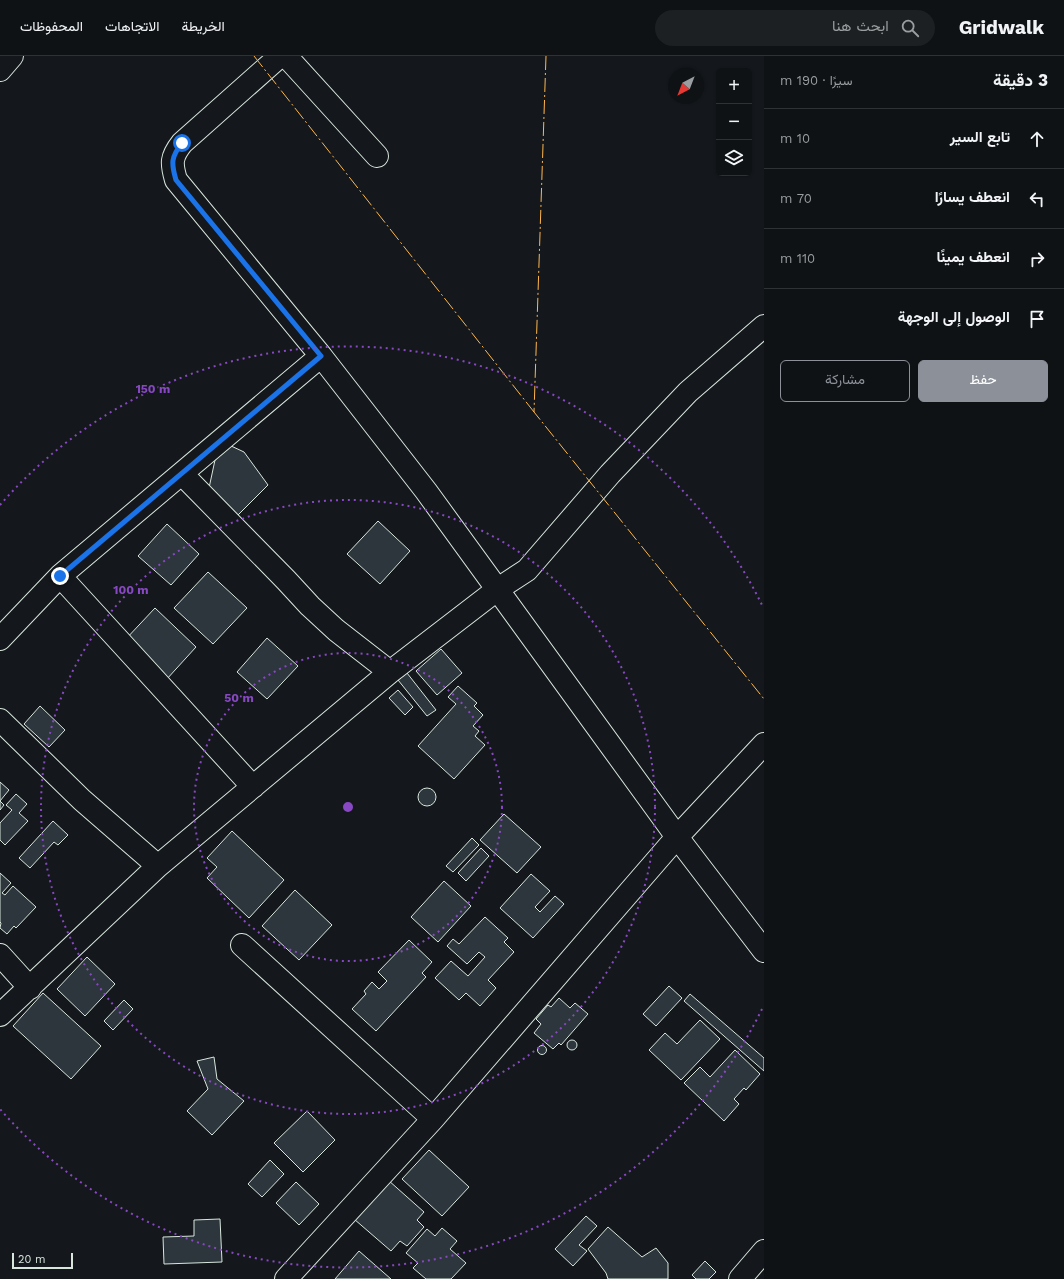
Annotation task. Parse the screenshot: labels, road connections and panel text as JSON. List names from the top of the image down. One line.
{"scale_bar":"20 m","north":"bottom left","page":{"header":"Gridwalk","search":"ابحث هنا","nav":["الخريطة","الاتجاهات","المحفوظات"],"heading":["3 دقيقة","سيرًا · 190 m"],"map_buttons":["+","−"],"list":[["تابع السير","10 m"],["انعطف يسارًا","70 m"],["انعطف يمينًا","110 m"],"الوصول إلى الوجهة"],"buttons":["حفظ","مشاركة"],"scale":"20 m"},"rings":["150 m","100 m","50 m"]}
